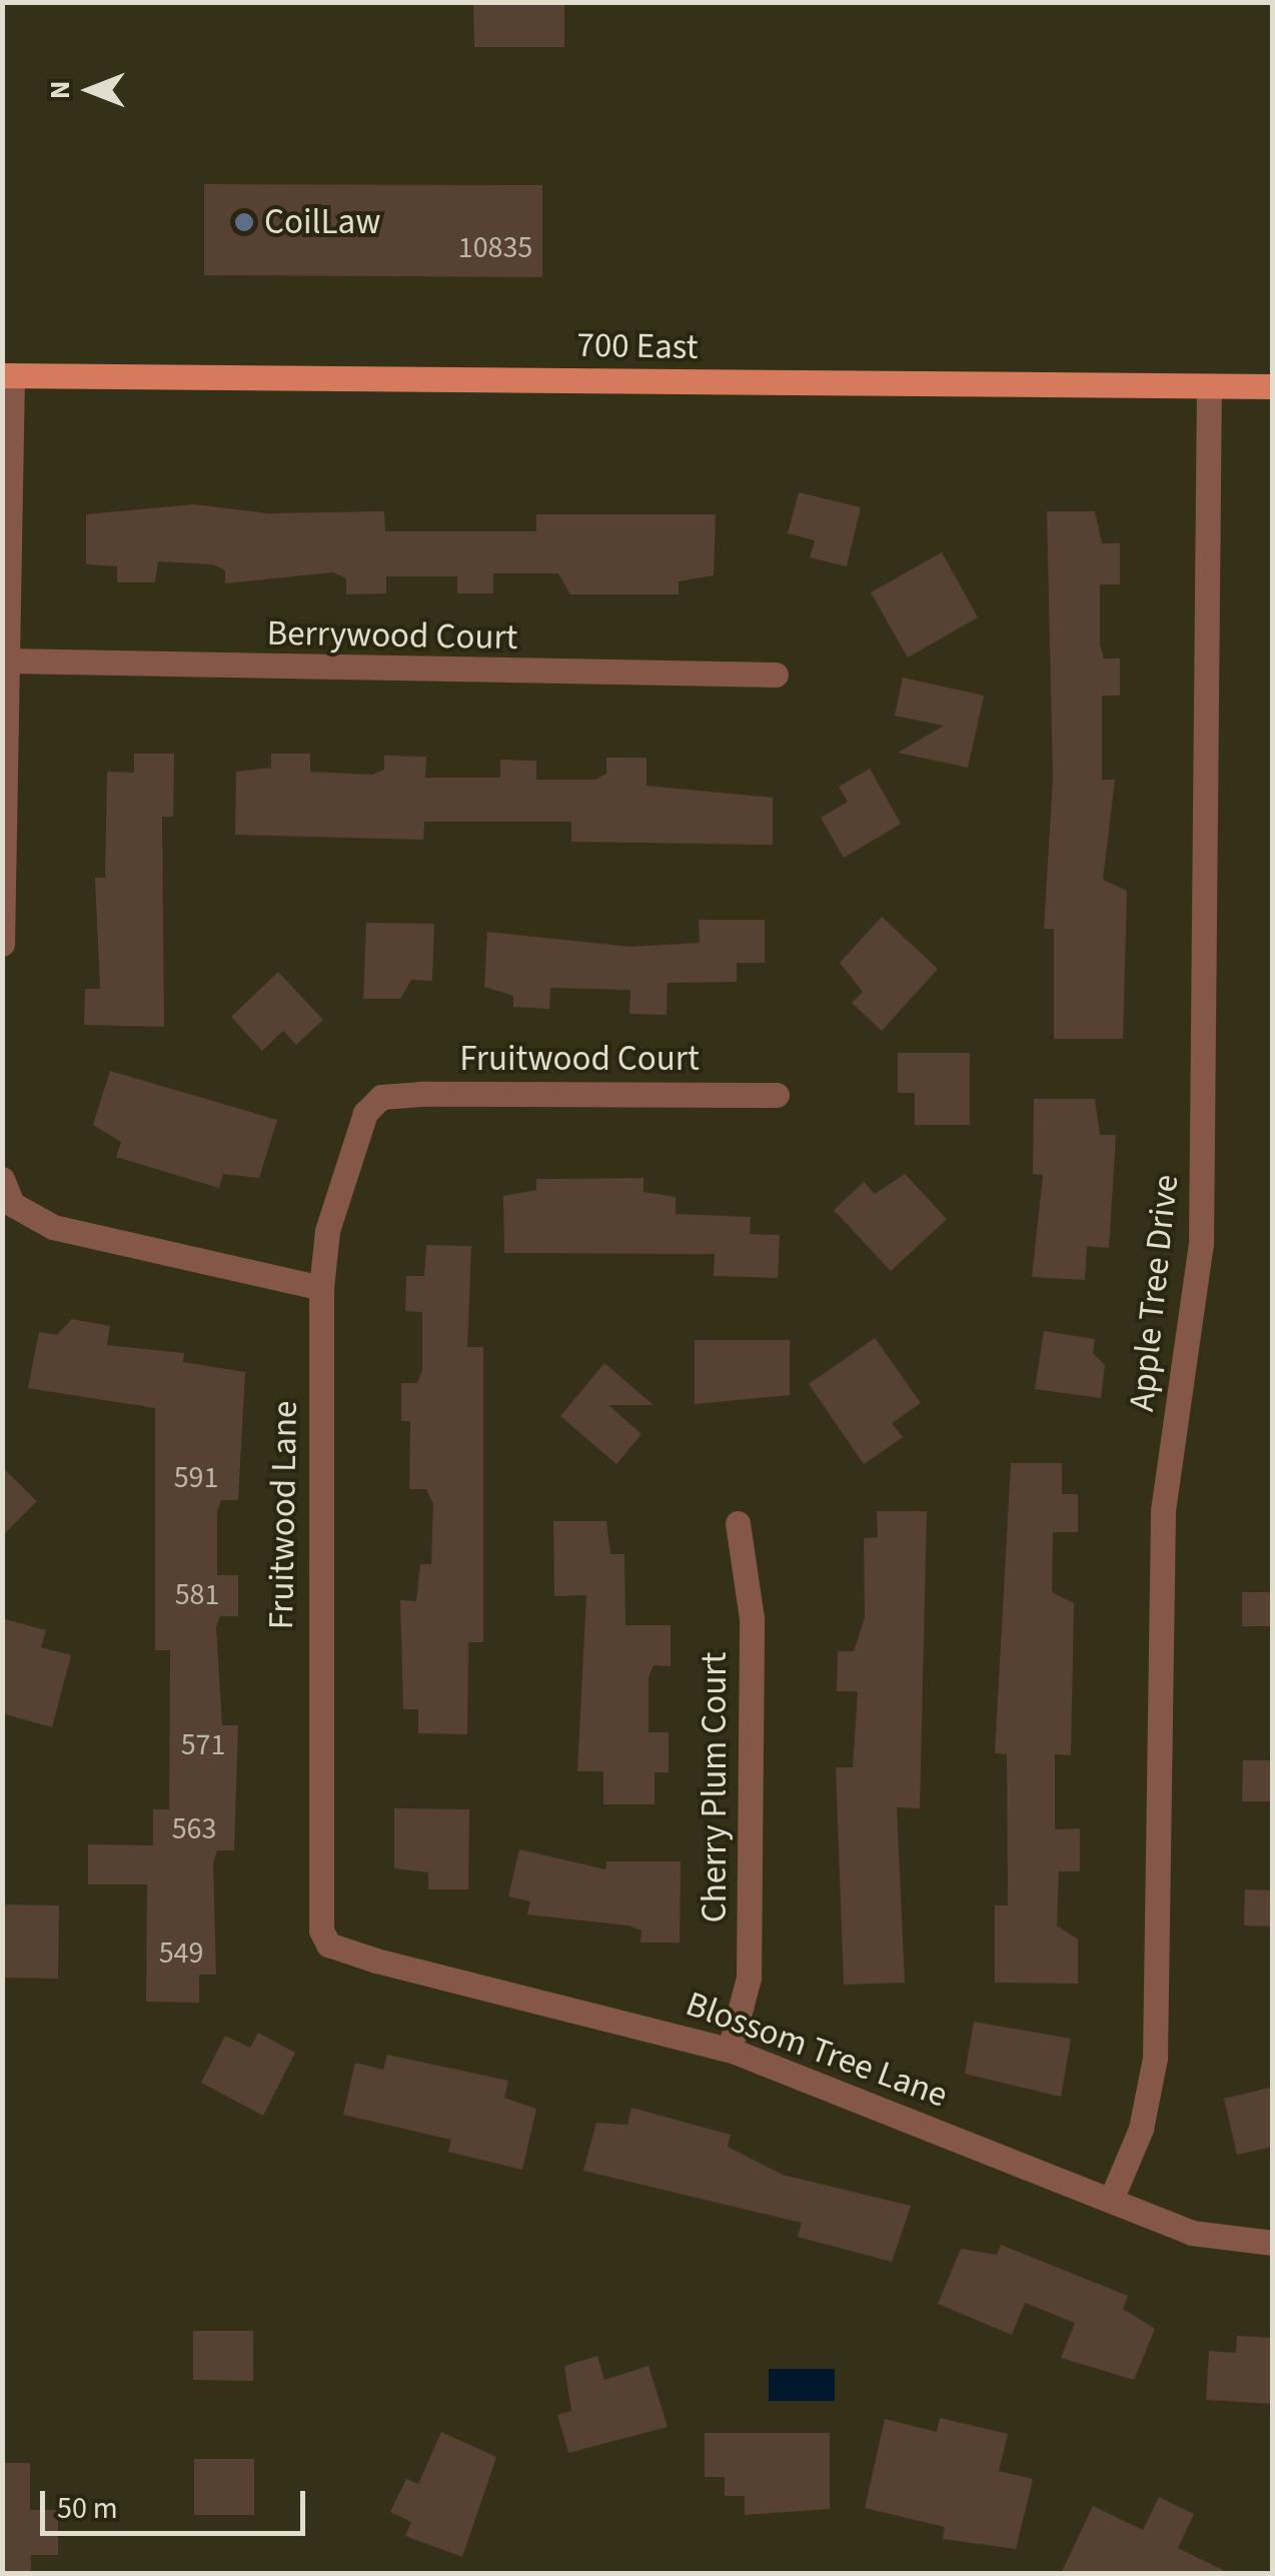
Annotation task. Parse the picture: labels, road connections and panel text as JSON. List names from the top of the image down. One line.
{"streets":{"main road":["700 East"],"street":["Berrywood Court","Fruitwood Court","Apple Tree Drive","Fruitwood Lane","Cherry Plum Court","Blossom Tree Lane"]},"crossings":[["700 East","Apple Tree Drive"],["Fruitwood Court","Fruitwood Lane"],["Apple Tree Drive","Blossom Tree Lane"],["Fruitwood Lane","Blossom Tree Lane"],["Cherry Plum Court","Blossom Tree Lane"]],"places":["CoilLaw"],"house_numbers":["10835","591","581","571","563","549"],"scale_bar":"50 m","north":"left"}
